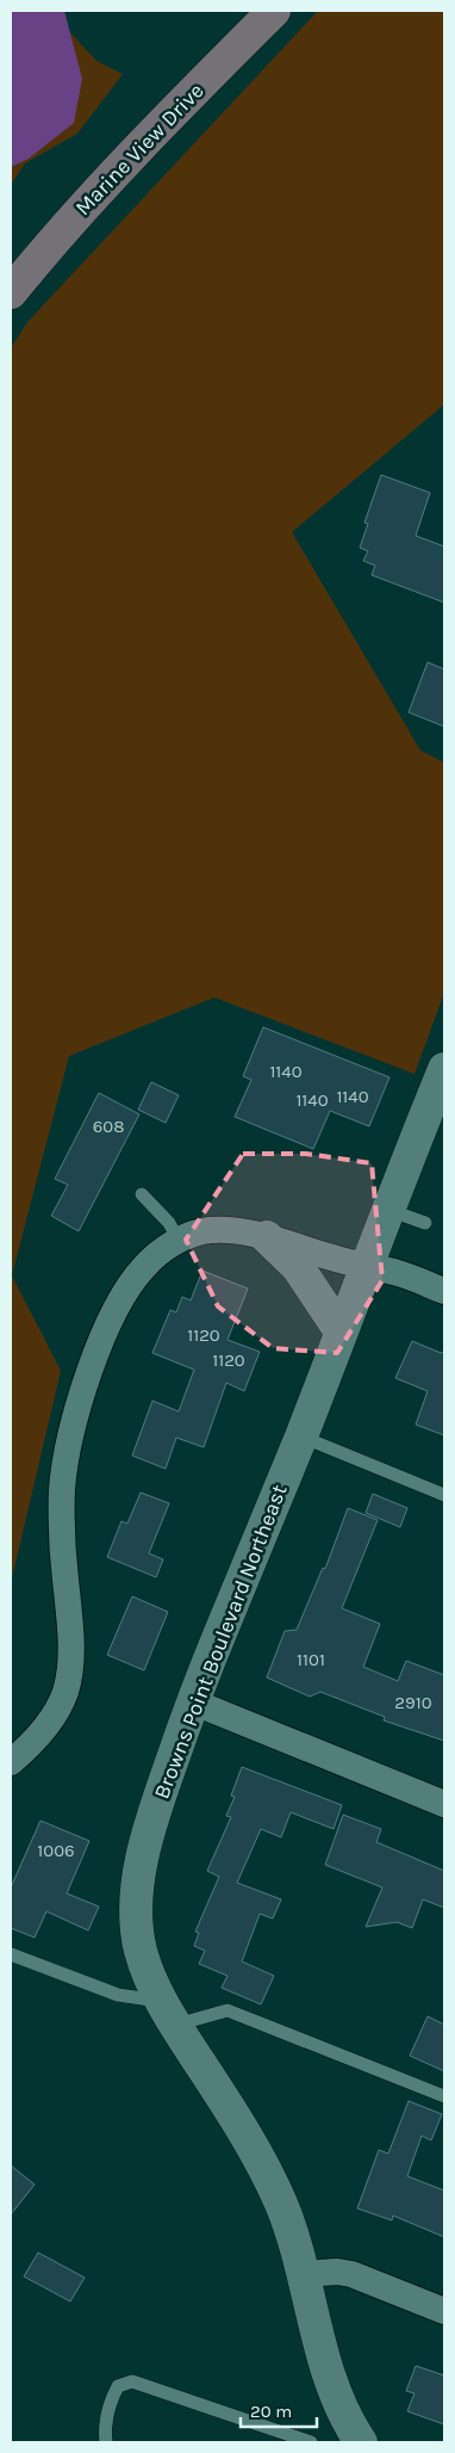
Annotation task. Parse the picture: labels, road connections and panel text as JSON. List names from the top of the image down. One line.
{"streets":{"main road":["Marine View Drive"],"street":["Browns Point Boulevard Northeast"]},"house_numbers":["1140","1140","1140","608","1120","1120","1101","2910","1006"],"scale_bar":"20 m"}
